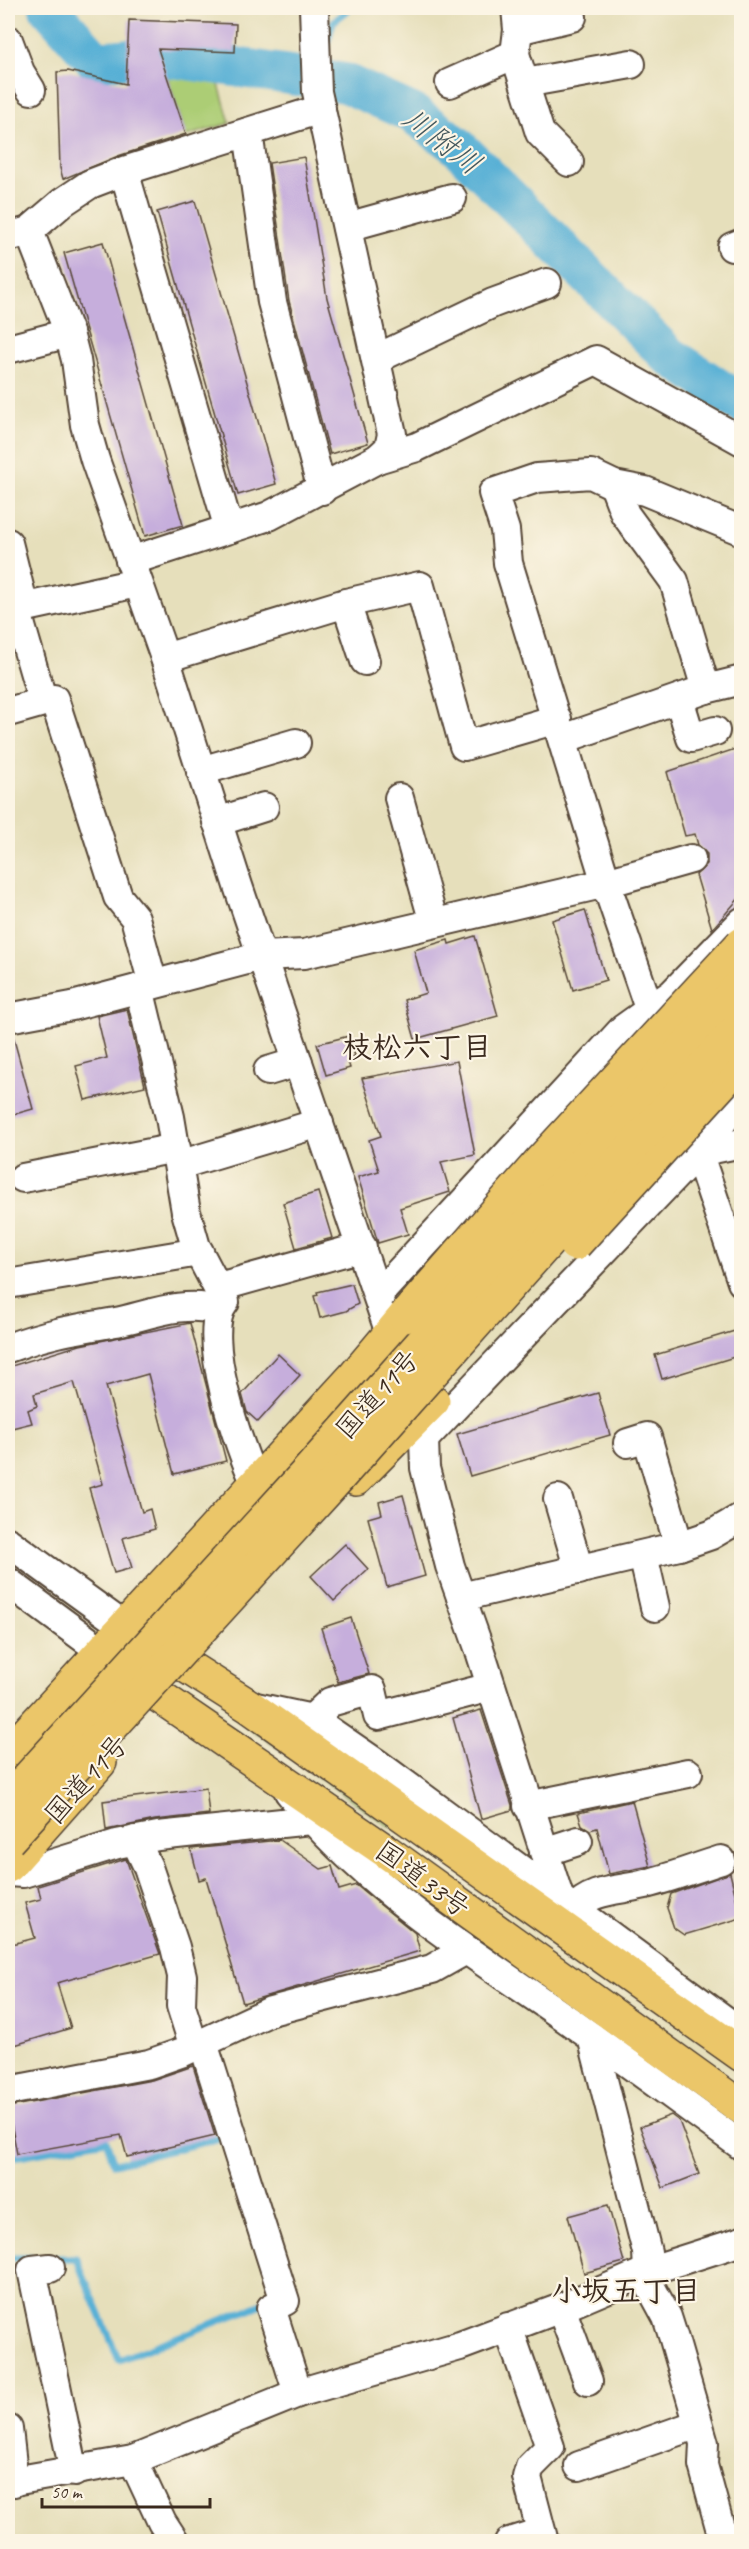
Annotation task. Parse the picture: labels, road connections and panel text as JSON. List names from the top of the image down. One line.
{"streets":{"highway":["国道11号","国道33号"]},"crossings":[["国道11号","国道33号"]],"districts":["枝松六丁目","小坂五丁目"],"water":["川附川"],"scale_bar":"50 m"}
